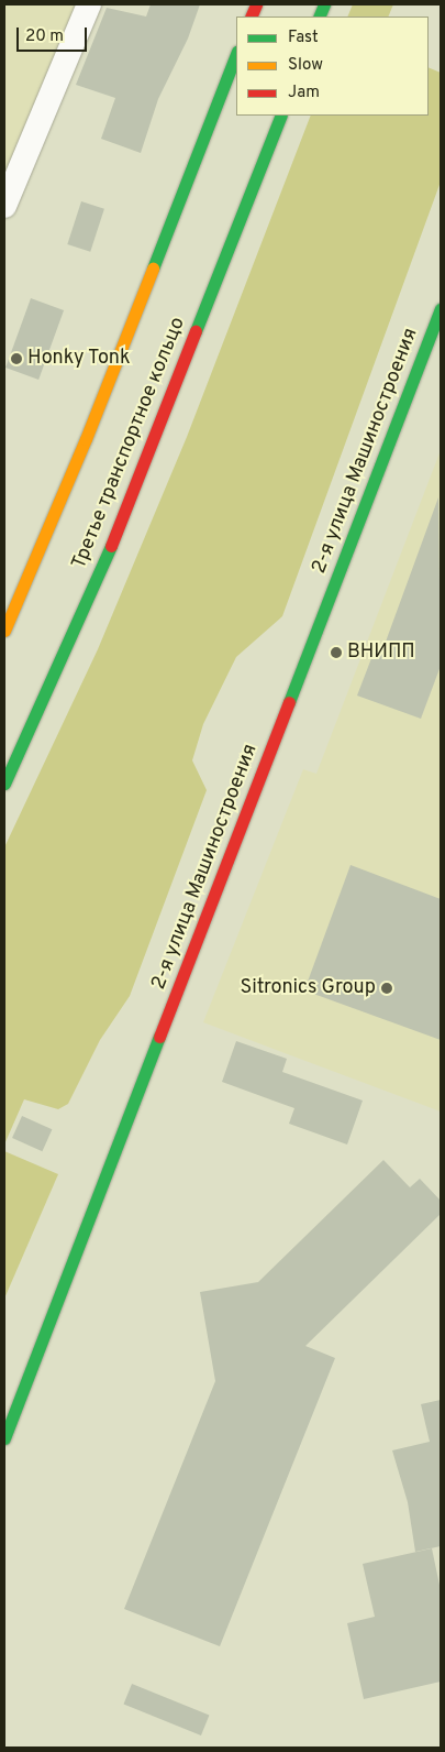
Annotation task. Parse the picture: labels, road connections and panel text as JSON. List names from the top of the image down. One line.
{"streets":{"main road":["Третье транспортное кольцо","2-я улица Машиностроения"]},"places":["Honky Tonk","ВНИПП","Sitronics Group"],"legend":["Fast","Slow","Jam"],"scale_bar":"20 m"}
